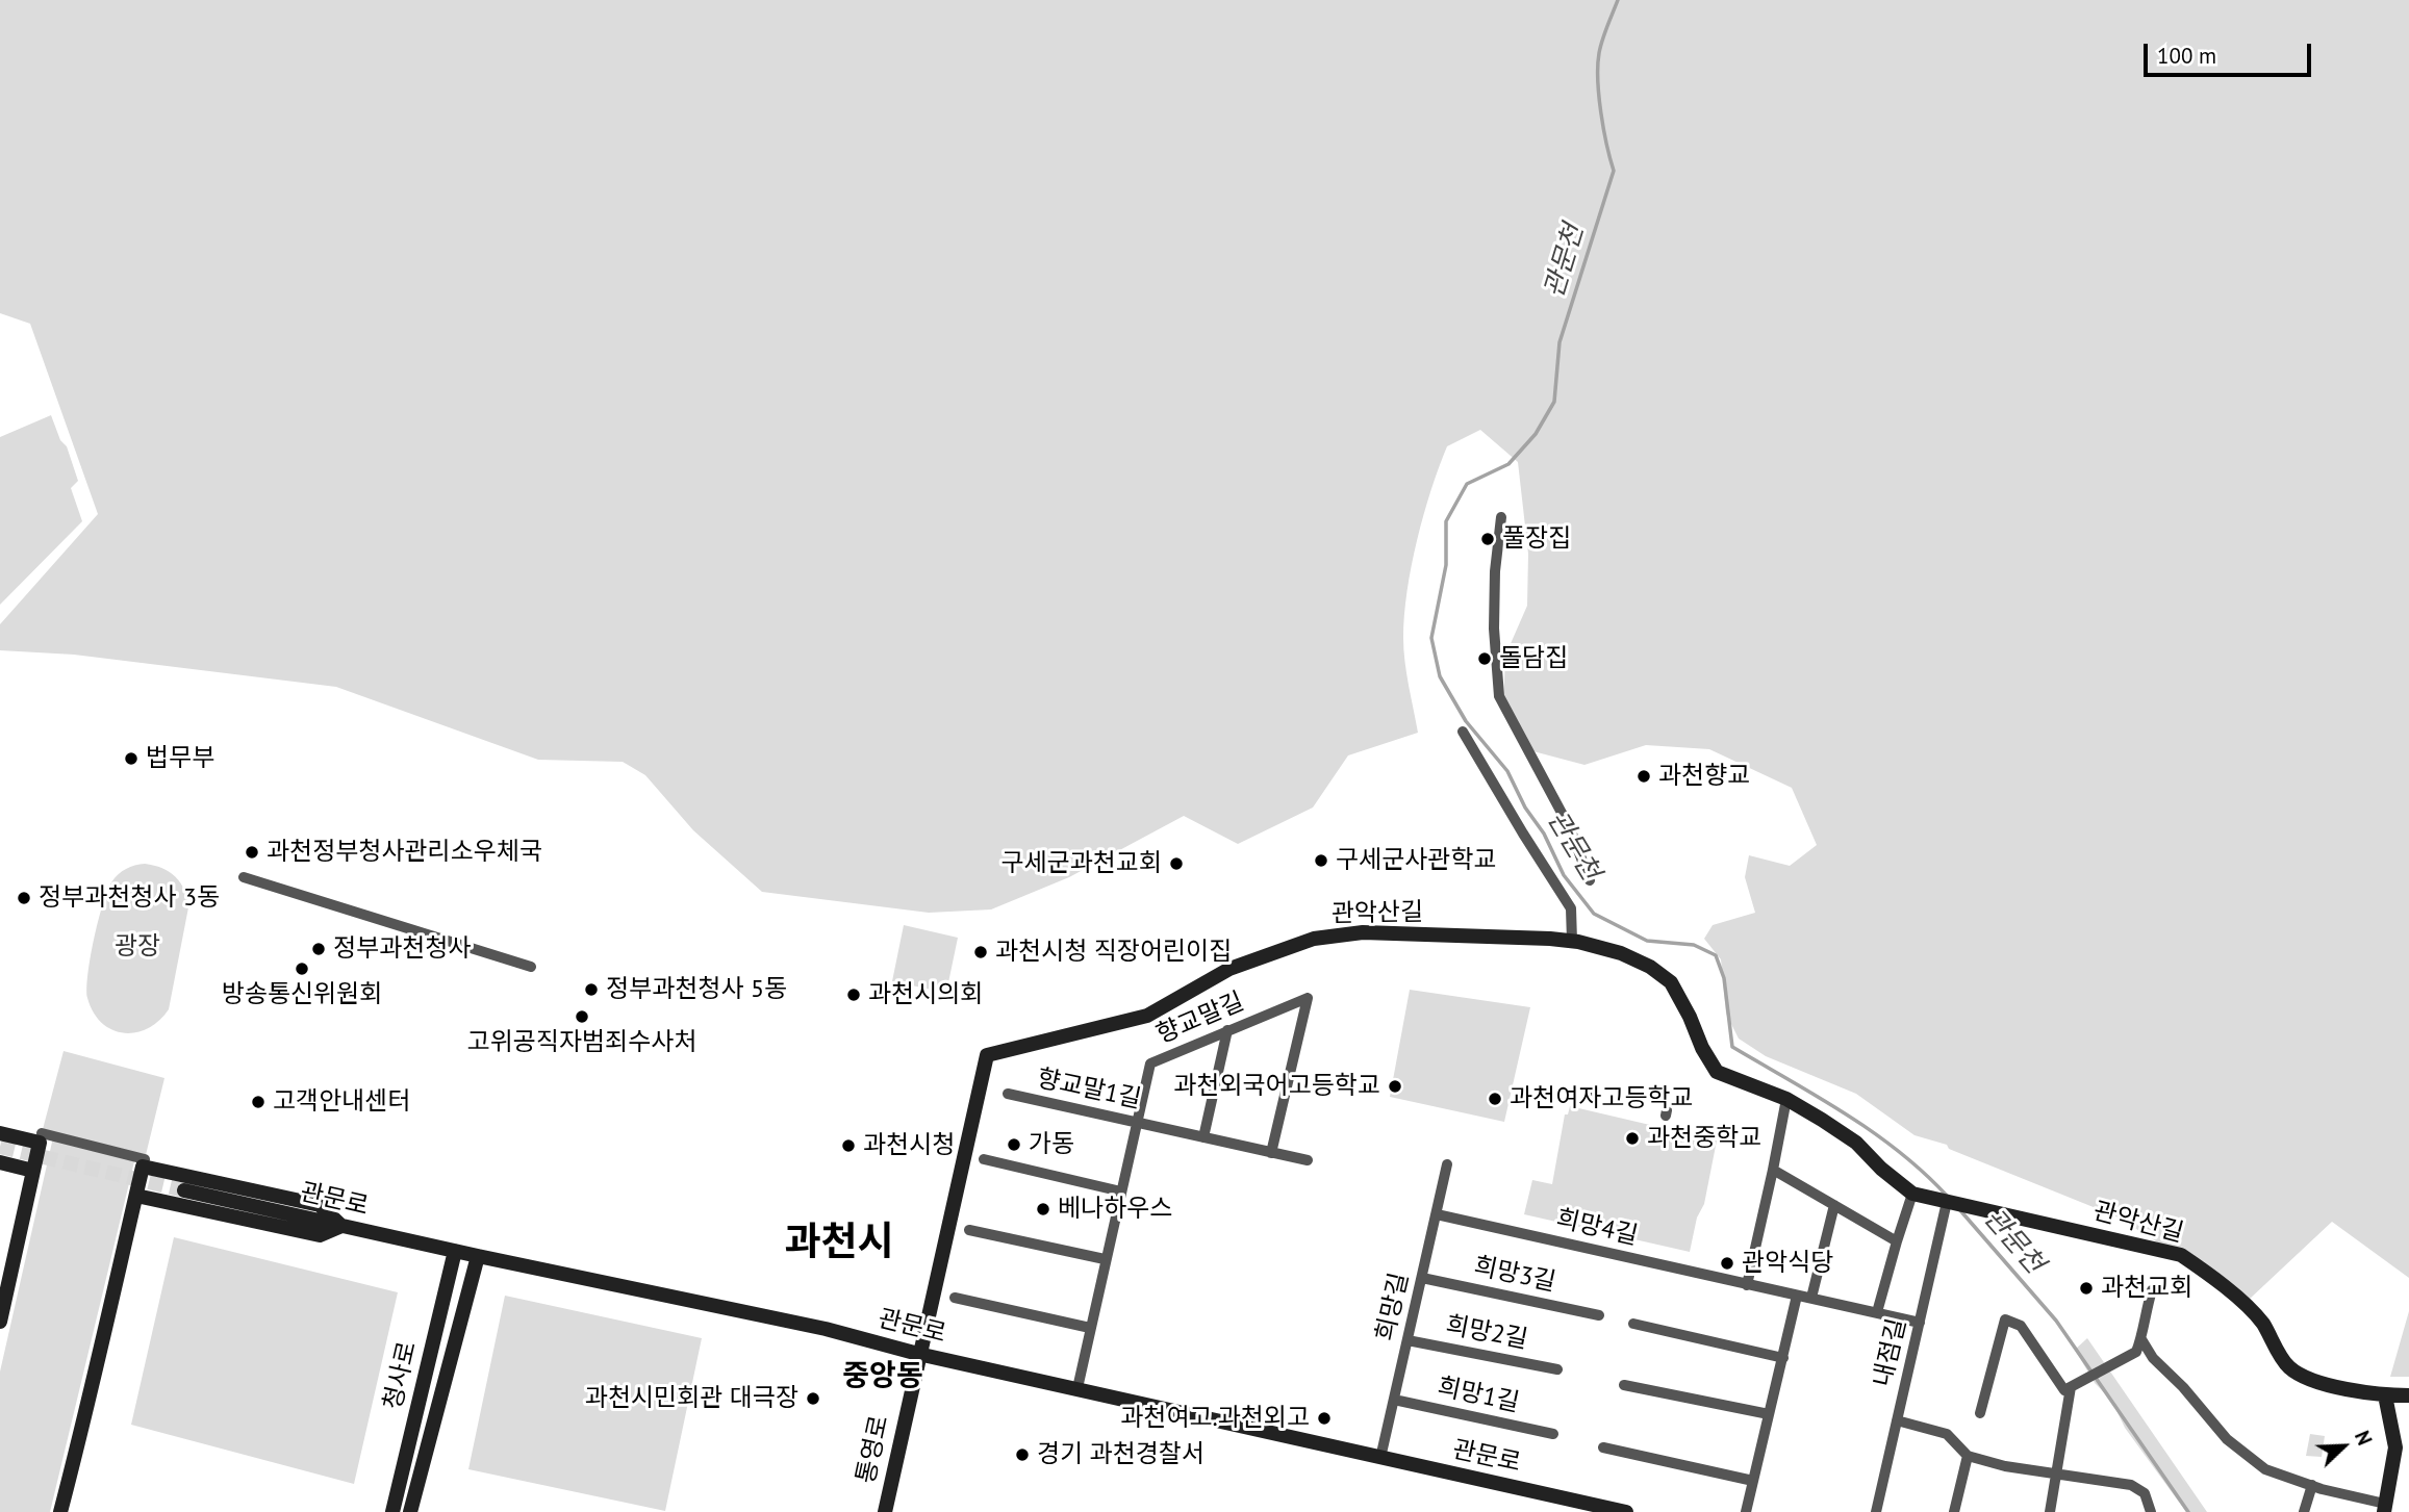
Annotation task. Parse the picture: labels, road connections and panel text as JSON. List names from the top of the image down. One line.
{"streets":{"street":["관악산길","향교말길","향교말1길","관문로","희망4길","희망3길","희망길","희망2길","내점길","청사로","희망1길","통영로"]},"crossings":[["관악산길","관문로"],["관악산길","내점길"],["관악산길","통영로"],["향교말길","향교말1길"],["향교말길","관문로"],["관문로","희망길"],["관문로","청사로"],["관문로","통영로"],["희망4길","희망길"],["희망4길","내점길"],["희망3길","희망길"],["희망길","희망2길"],["희망길","희망1길"]],"districts":["과천시","중앙동"],"water":["관문천"],"parks":["광장"],"places":["풀장집","돌담집","법무부","과천향교","과천정부청사관리소우체국","구세군사관학교","구세군과천교회","정부과천청사 3동","정부과천청사","과천시청 직장어린이집","방송통신위원회","정부과천청사 5동","과천시의회","고위공직자범죄수사처","과천외국어고등학교","과천여자고등학교","고객안내센터","과천중학교","가동","과천시청","베나하우스","관악식당","과천교회","과천시민회관 대극장","과천여고.과천외고","경기 과천경찰서"],"scale_bar":"100 m","north":"top right"}
